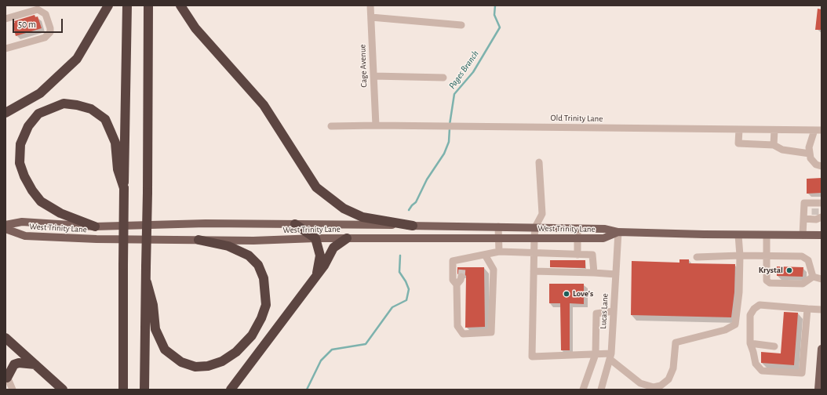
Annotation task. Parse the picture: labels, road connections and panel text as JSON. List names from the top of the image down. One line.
{"streets":{"main road":["West Trinity Lane"],"street":["Cage Avenue","Old Trinity Lane","Lucas Lane"]},"crossings":[["Cage Avenue","Old Trinity Lane"],["West Trinity Lane","Lucas Lane"]],"water":["Pages Branch"],"places":["Krystal","Love's"],"scale_bar":"50 m"}
